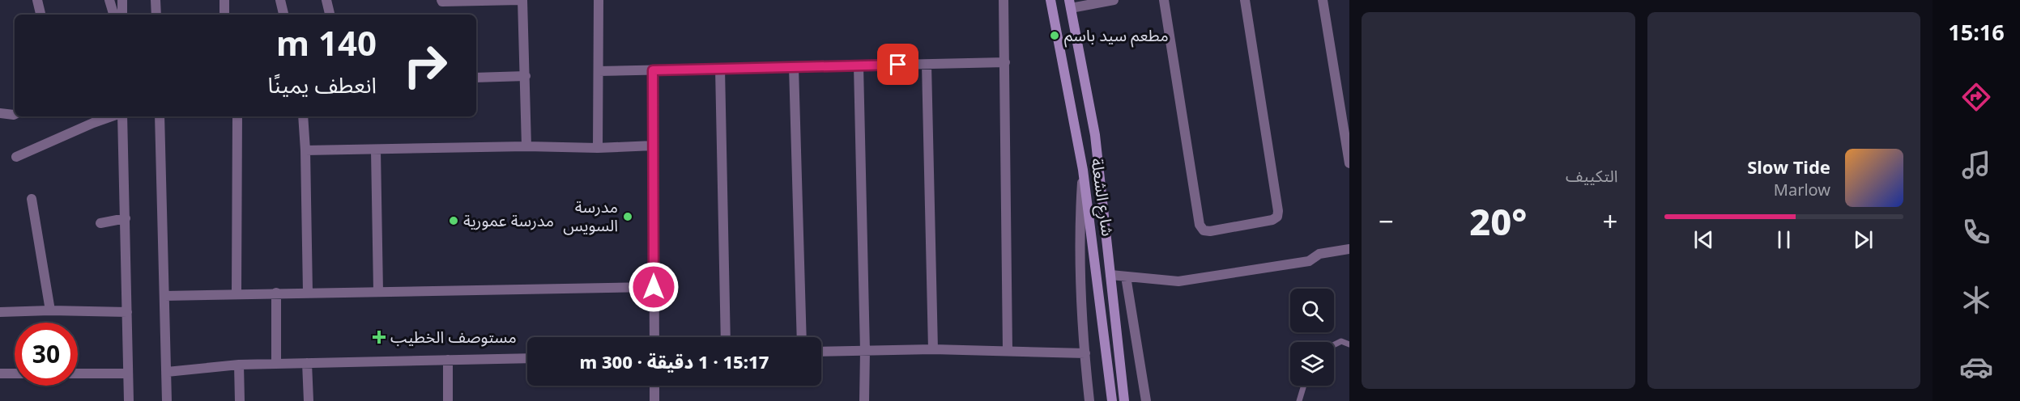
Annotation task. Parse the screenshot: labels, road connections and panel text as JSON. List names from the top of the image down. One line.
{"streets":{"main road":["شارع الشعلة"]},"places":{"other":["مطعم سيد باسم","مدرسة السويس","مدرسة عمورية"],"health":["مستوصف الخطيب"]},"page":{"tabs":"15:16","tile":"التكييف","turn":["140 m","انعطف يمينًا"],"song":["Slow Tide","Marlow"],"heat":["−","20°","+"],"limit":"30","trip":"15:17 · 1 دقيقة · 300 m"}}
